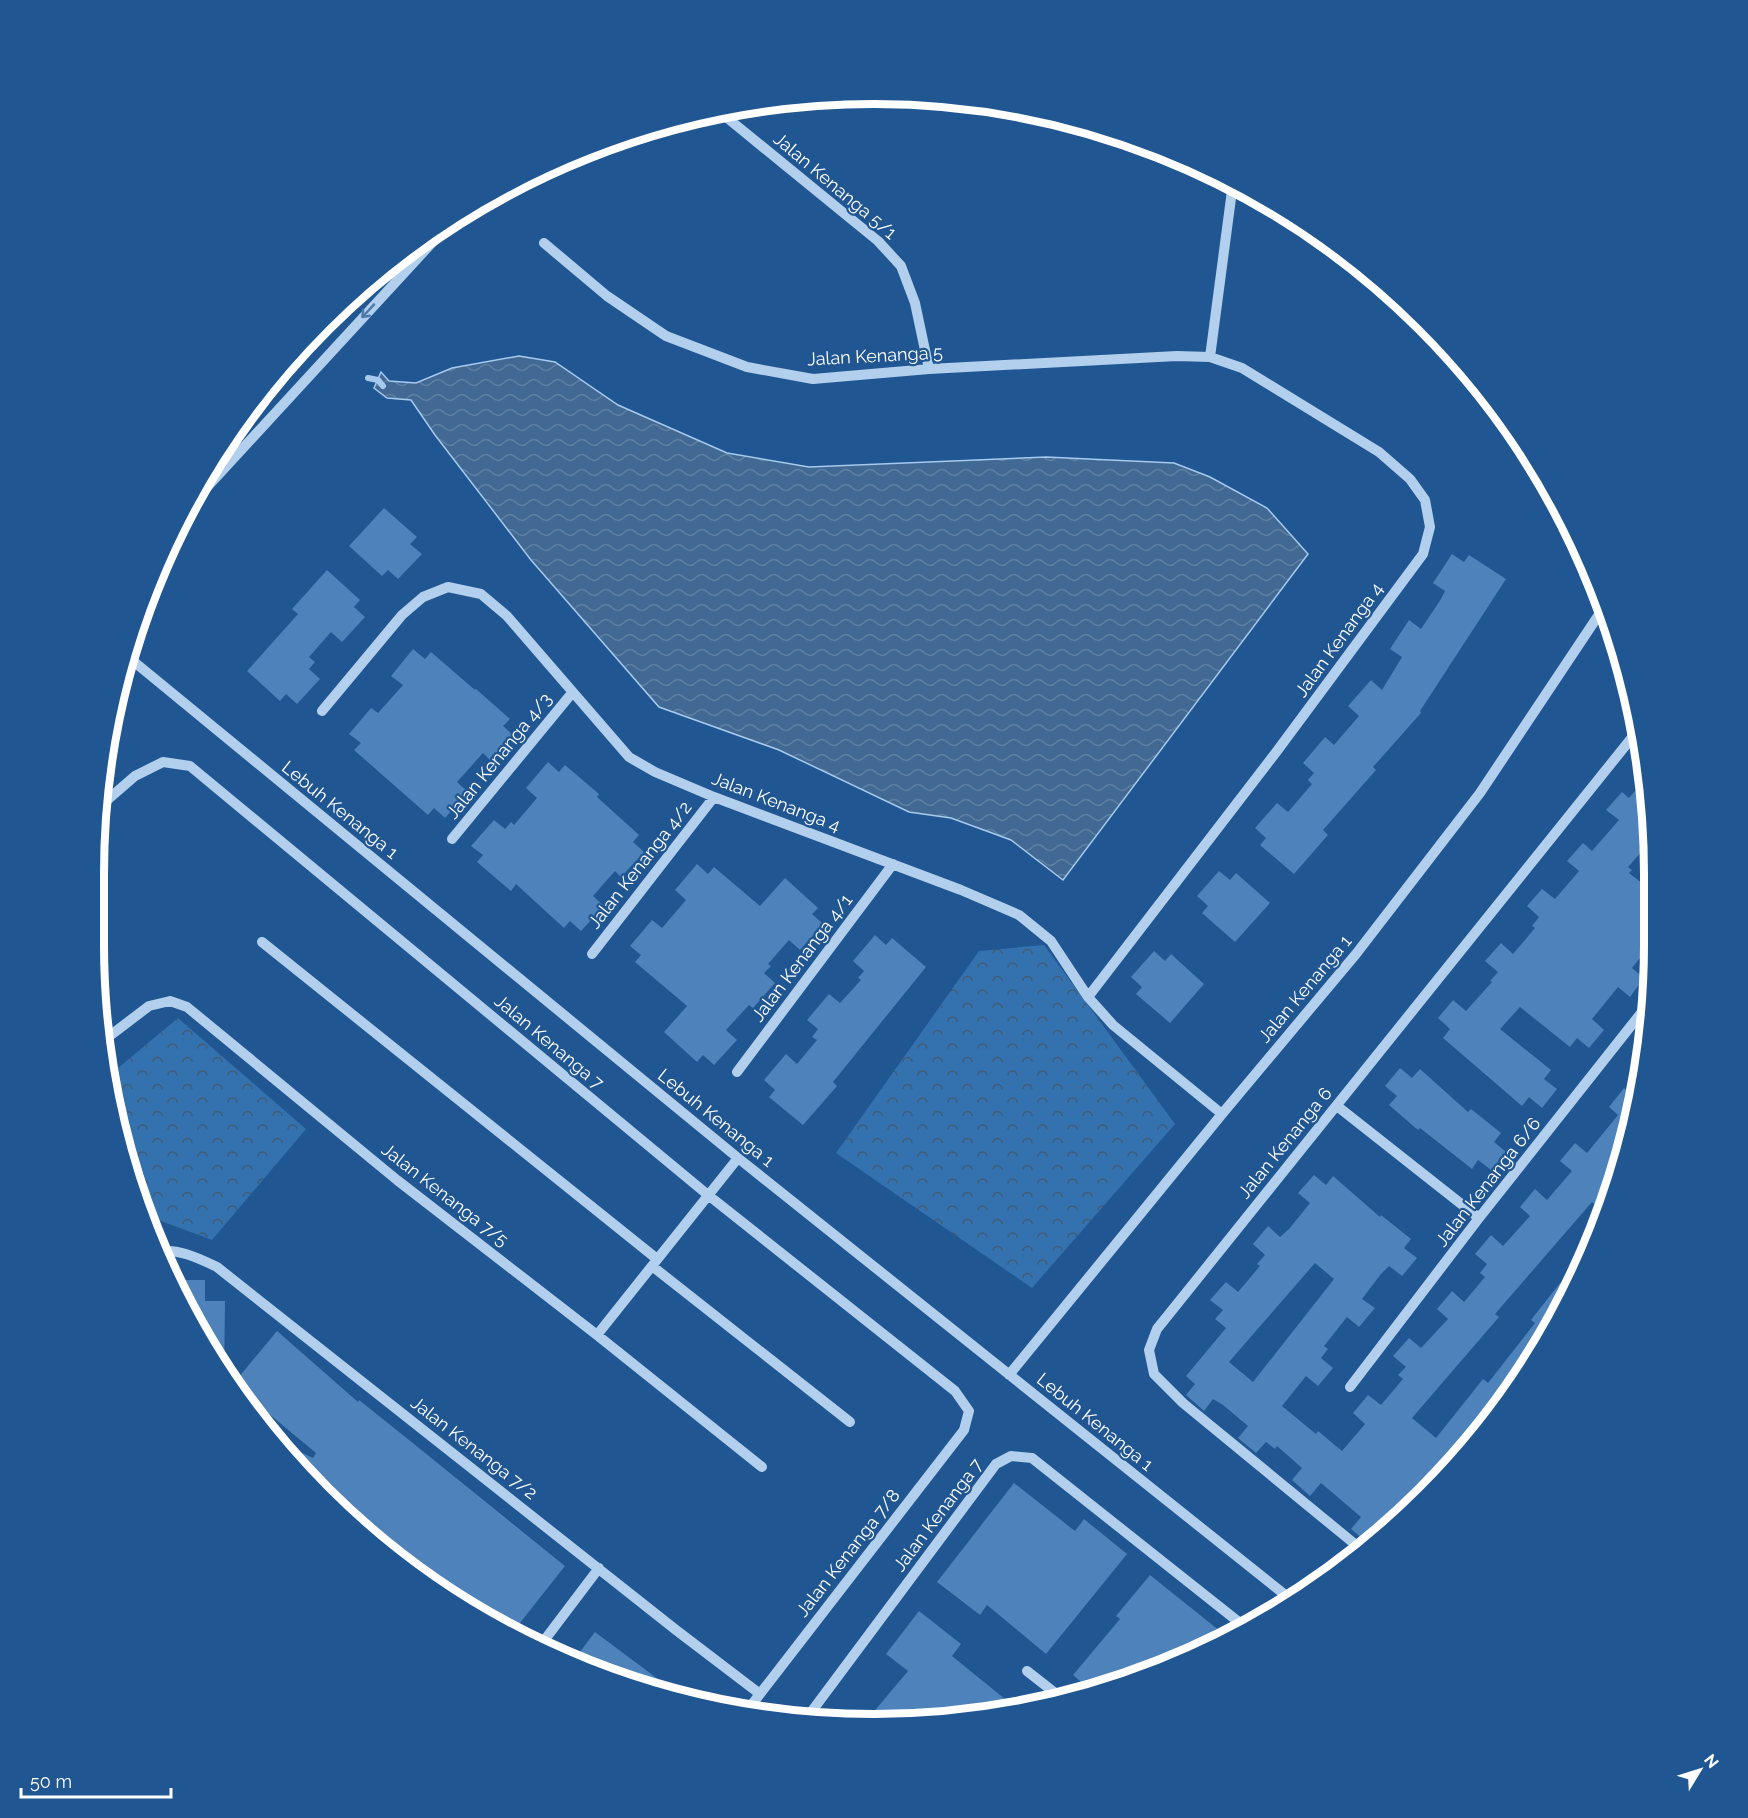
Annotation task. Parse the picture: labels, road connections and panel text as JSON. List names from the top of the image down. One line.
{"streets":{"street":["Jalan Kenanga 5/1","Jalan Kenanga 5","Jalan Kenanga 4","Jalan Kenanga 4/3","Lebuh Kenanga 1","Jalan Kenanga 4/2","Jalan Kenanga 4/1","Jalan Kenanga 1","Jalan Kenanga 7","Jalan Kenanga 6","Jalan Kenanga 6/6","Jalan Kenanga 7/5","Jalan Kenanga 7/2","Jalan Kenanga 7/8"]},"crossings":[["Jalan Kenanga 5/1","Jalan Kenanga 5"],["Jalan Kenanga 5","Jalan Kenanga 4"],["Jalan Kenanga 4","Jalan Kenanga 4/3"],["Jalan Kenanga 4","Jalan Kenanga 4/2"],["Jalan Kenanga 4","Jalan Kenanga 4/1"],["Jalan Kenanga 4","Jalan Kenanga 1"],["Lebuh Kenanga 1","Jalan Kenanga 1"],["Jalan Kenanga 7","Jalan Kenanga 7/8"],["Jalan Kenanga 7/2","Jalan Kenanga 7/8"]],"scale_bar":"50 m","north":"top right"}
